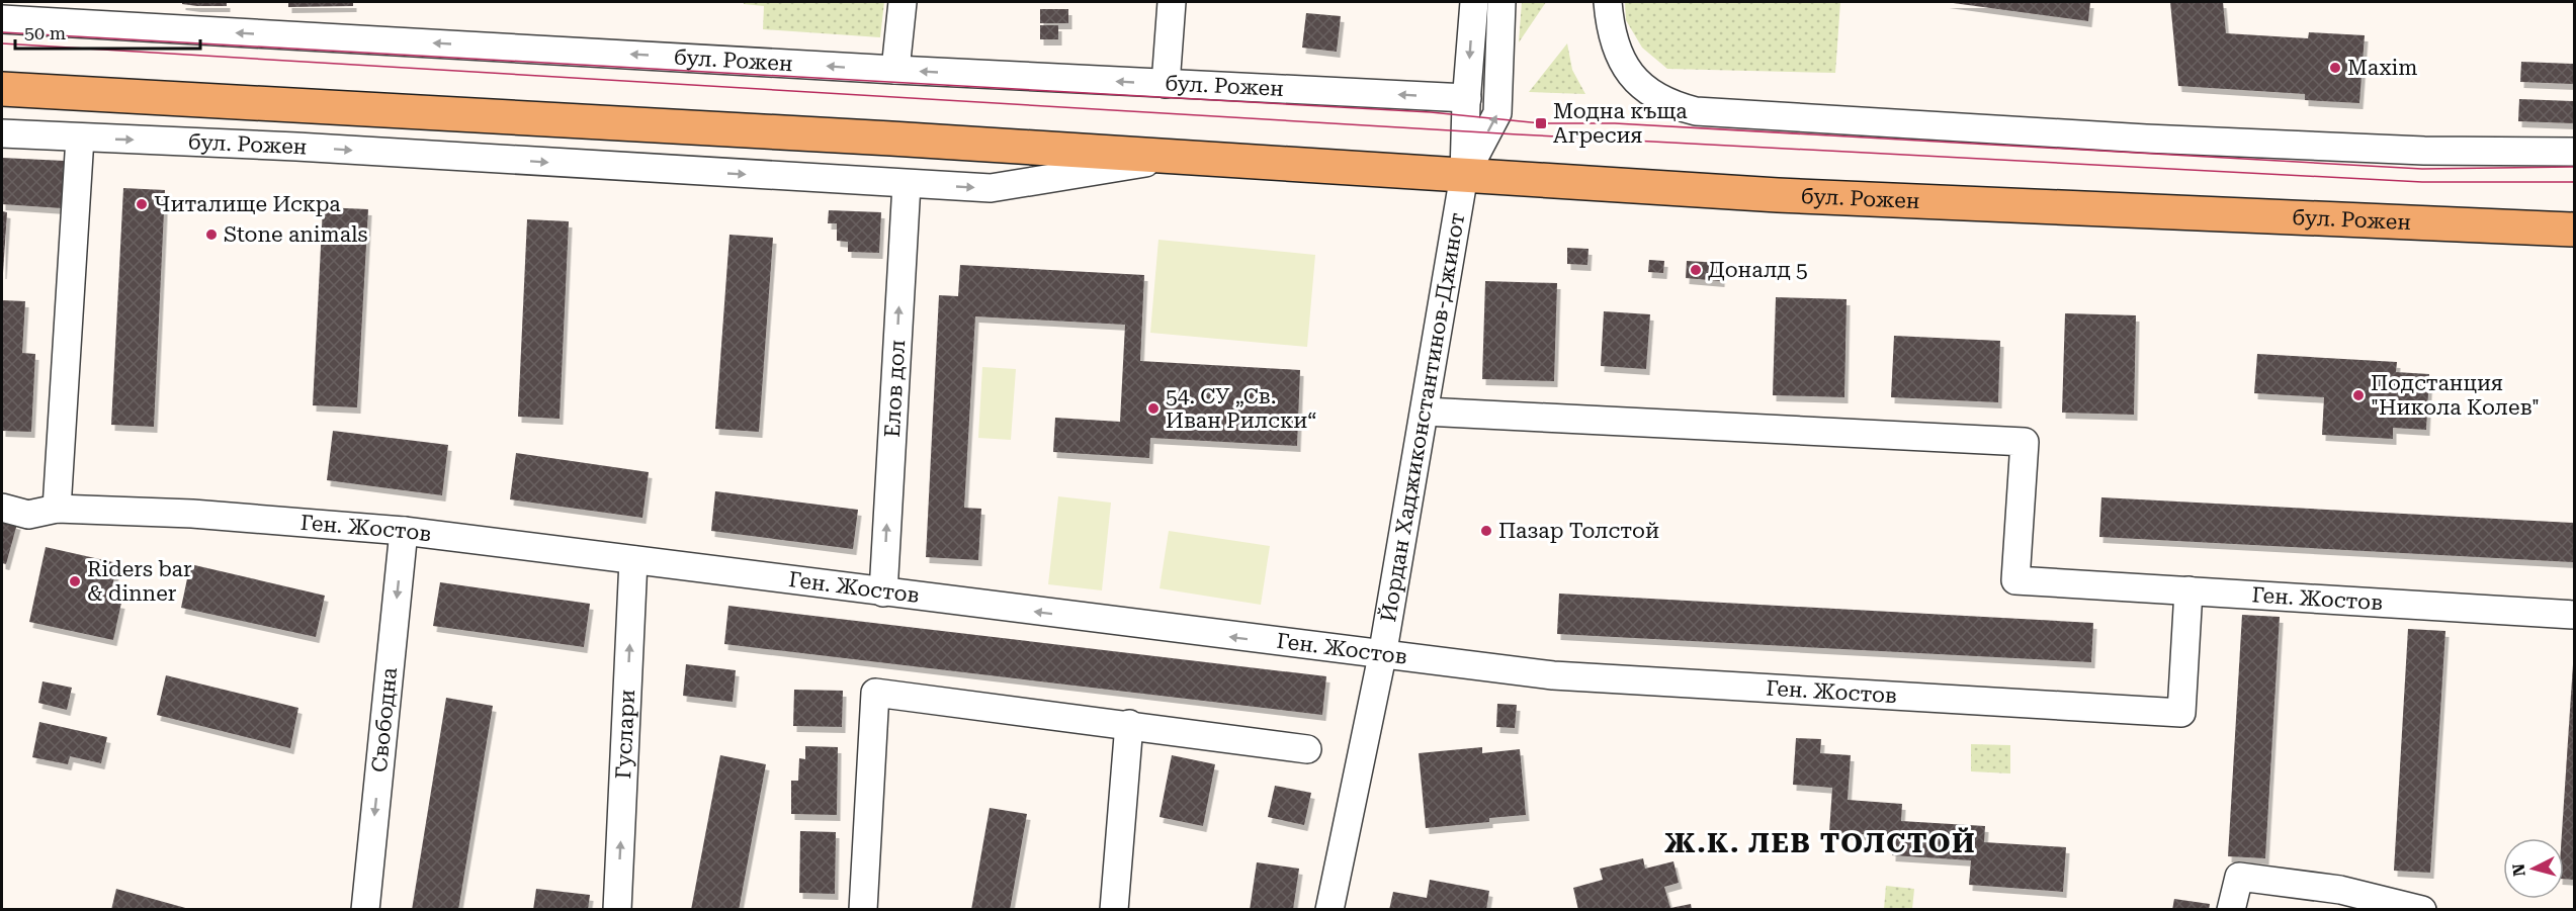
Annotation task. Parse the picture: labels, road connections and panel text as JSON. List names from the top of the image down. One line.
{"streets":{"main road":["бул. Рожен"],"street":["Елов дол","Йордан Хаджиконстантинов-Джинот","Ген. Жостов","Свободна","Гуслари"]},"crossings":[["бул. Рожен","Елов дол"],["бул. Рожен","Йордан Хаджиконстантинов-Джинот"],["Елов дол","Ген. Жостов"],["Йордан Хаджиконстантинов-Джинот","Ген. Жостов"],["Ген. Жостов","Свободна"],["Ген. Жостов","Гуслари"]],"one_way":["Елов дол","Свободна","Гуслари"],"districts":["Ж.К. ЛЕВ ТОЛСТОЙ"],"places":{"other":["Maxim","Читалище Искра","Stone animals","Доналд 5","Подстанция \"Никола Колев\"","54. СУ „Св. Иван Рилски“","Пазар Толстой","Riders bar & dinner"],"transit":["Модна къща Агресия"]},"scale_bar":"50 m","north":"left"}
